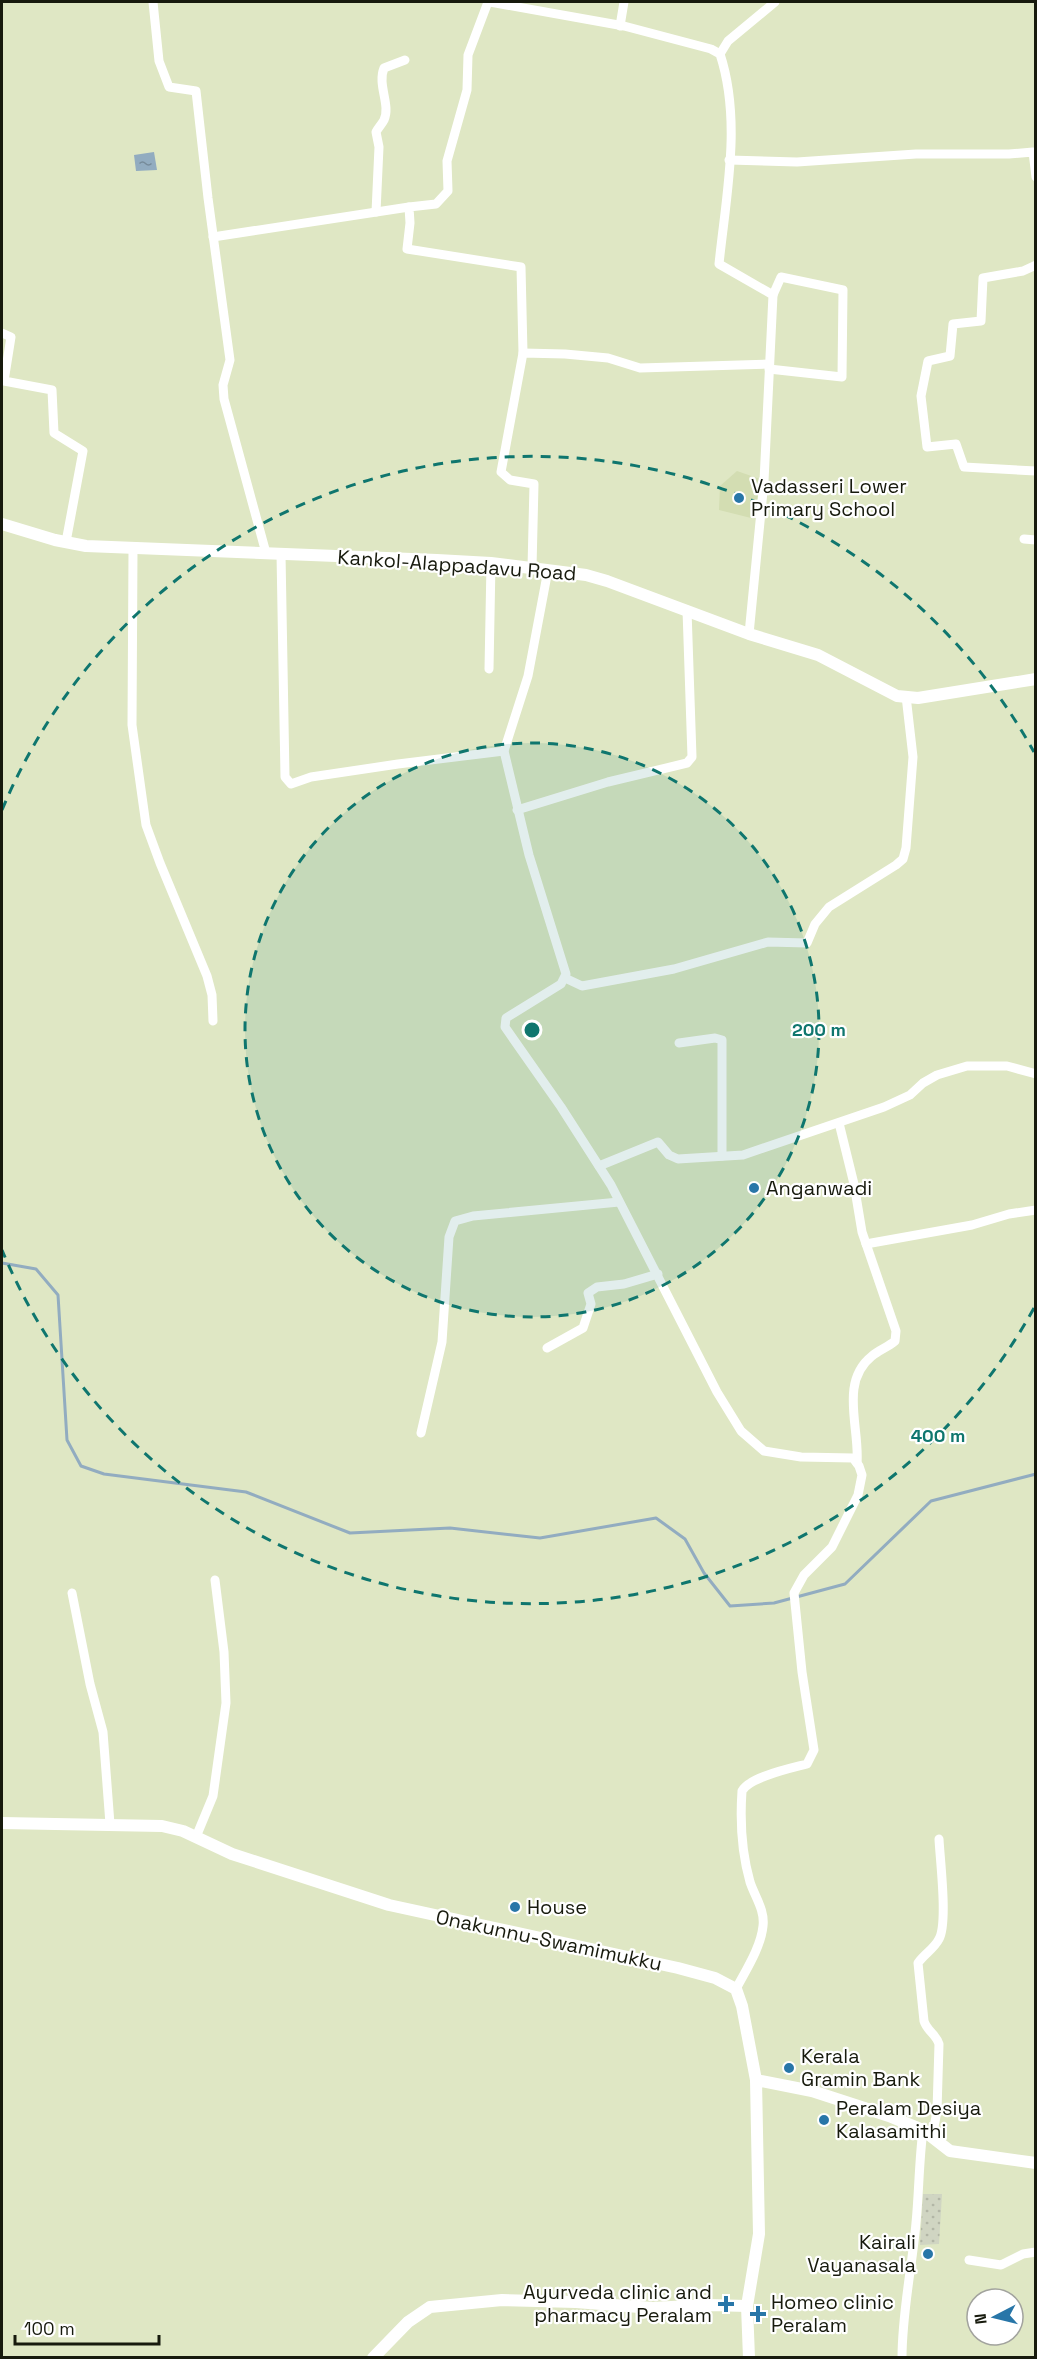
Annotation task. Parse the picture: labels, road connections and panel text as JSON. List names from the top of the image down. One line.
{"streets":{"main road":["Kankol-Alappadavu Road","Onakunnu-Swamimukku"]},"places":{"other":["Vadasseri Lower Primary School","Anganwadi","House","Kerala Gramin Bank","Peralam Desiya Kalasamithi","Kairali Vayanasala"],"health":["Ayurveda clinic and pharmacy Peralam","Homeo clinic Peralam"]},"scale_bar":"100 m","north":"left","rings":["200 m","400 m"]}
